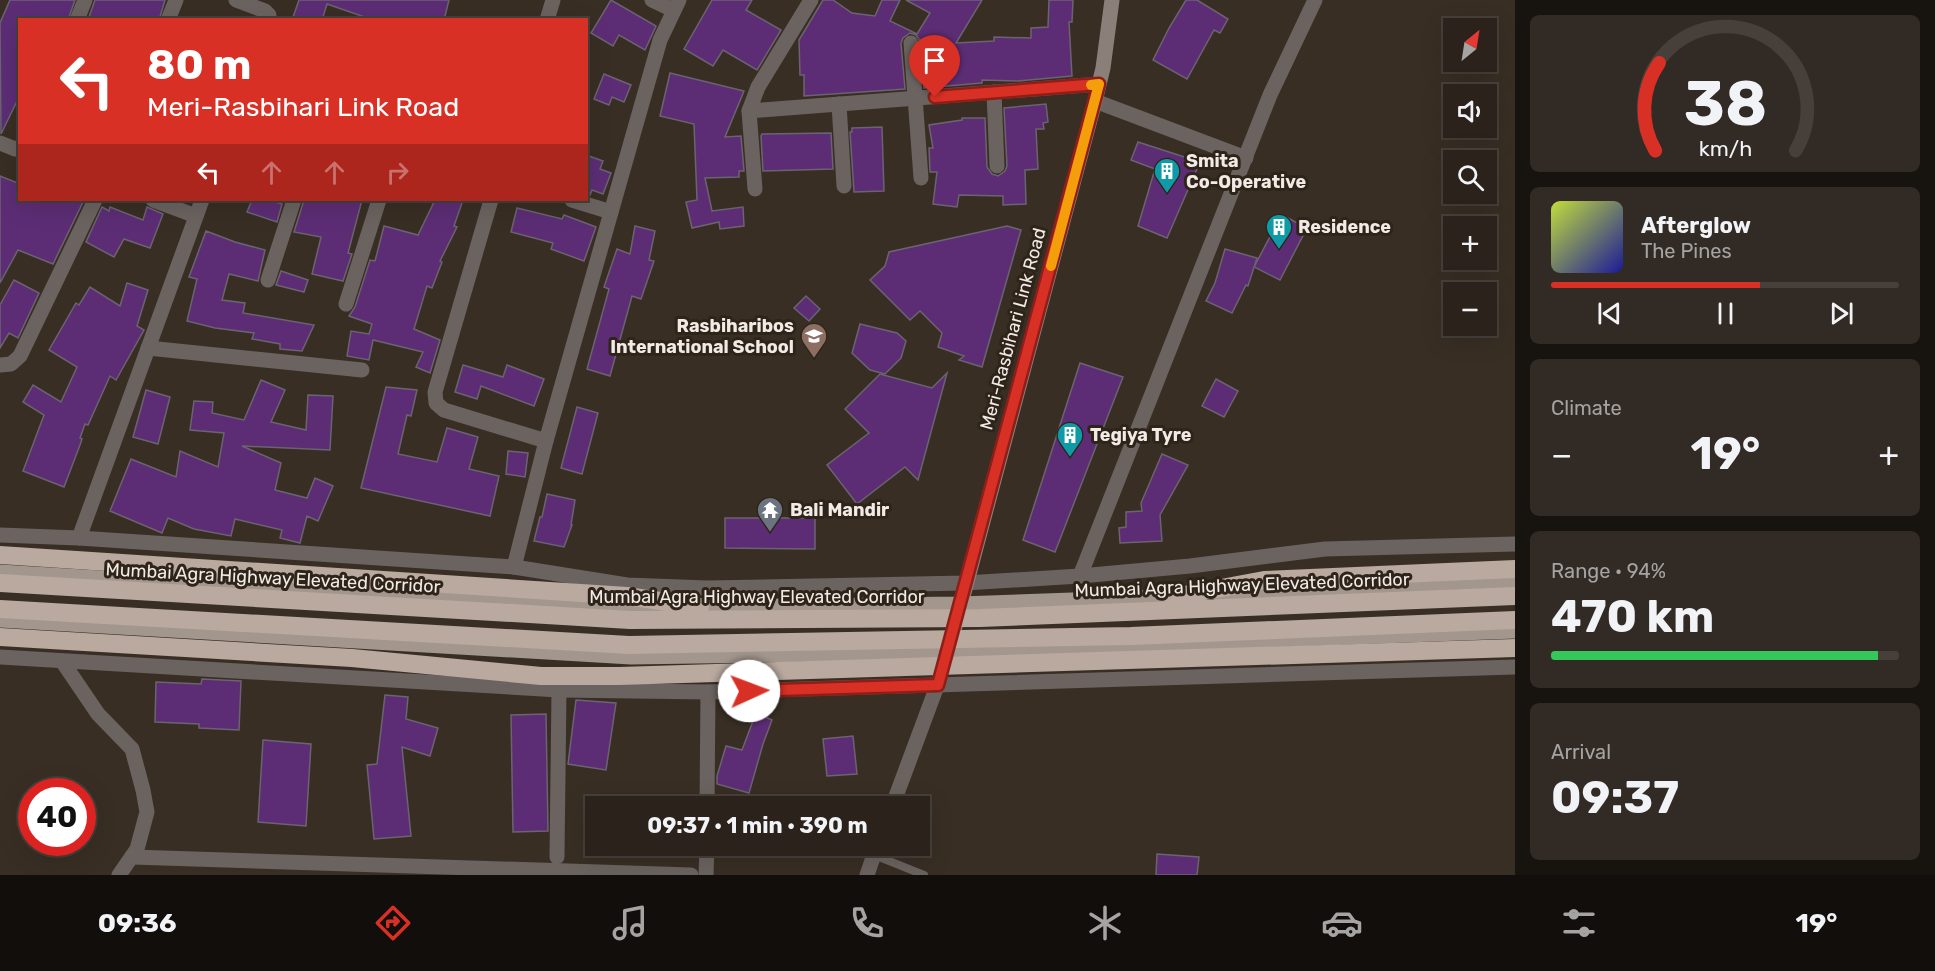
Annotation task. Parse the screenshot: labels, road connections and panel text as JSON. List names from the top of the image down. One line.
{"streets":{"highway":["Mumbai Agra Highway Elevated Corridor"],"main road":["Meri-Rasbihari Link Road"]},"places":{"building":["Smita Co-Operative","Residence","Tegiya Tyre"],"school or university":["Rasbiharibos International School"],"temple":["Bali Mandir"]},"north":"top right","page":{"map_buttons":["+","−"],"turn":["80 m","Meri-Rasbihari Link Road"],"song":["Afterglow","The Pines"],"tile":["Climate",["Range · 94%","470 km"],["Arrival","09:37"]],"heat":["−","19°","+"],"limit":"40","trip":"09:37 · 1 min · 390 m","tabs":["09:36","19°"],"gauge":["38","km/h"]}}
